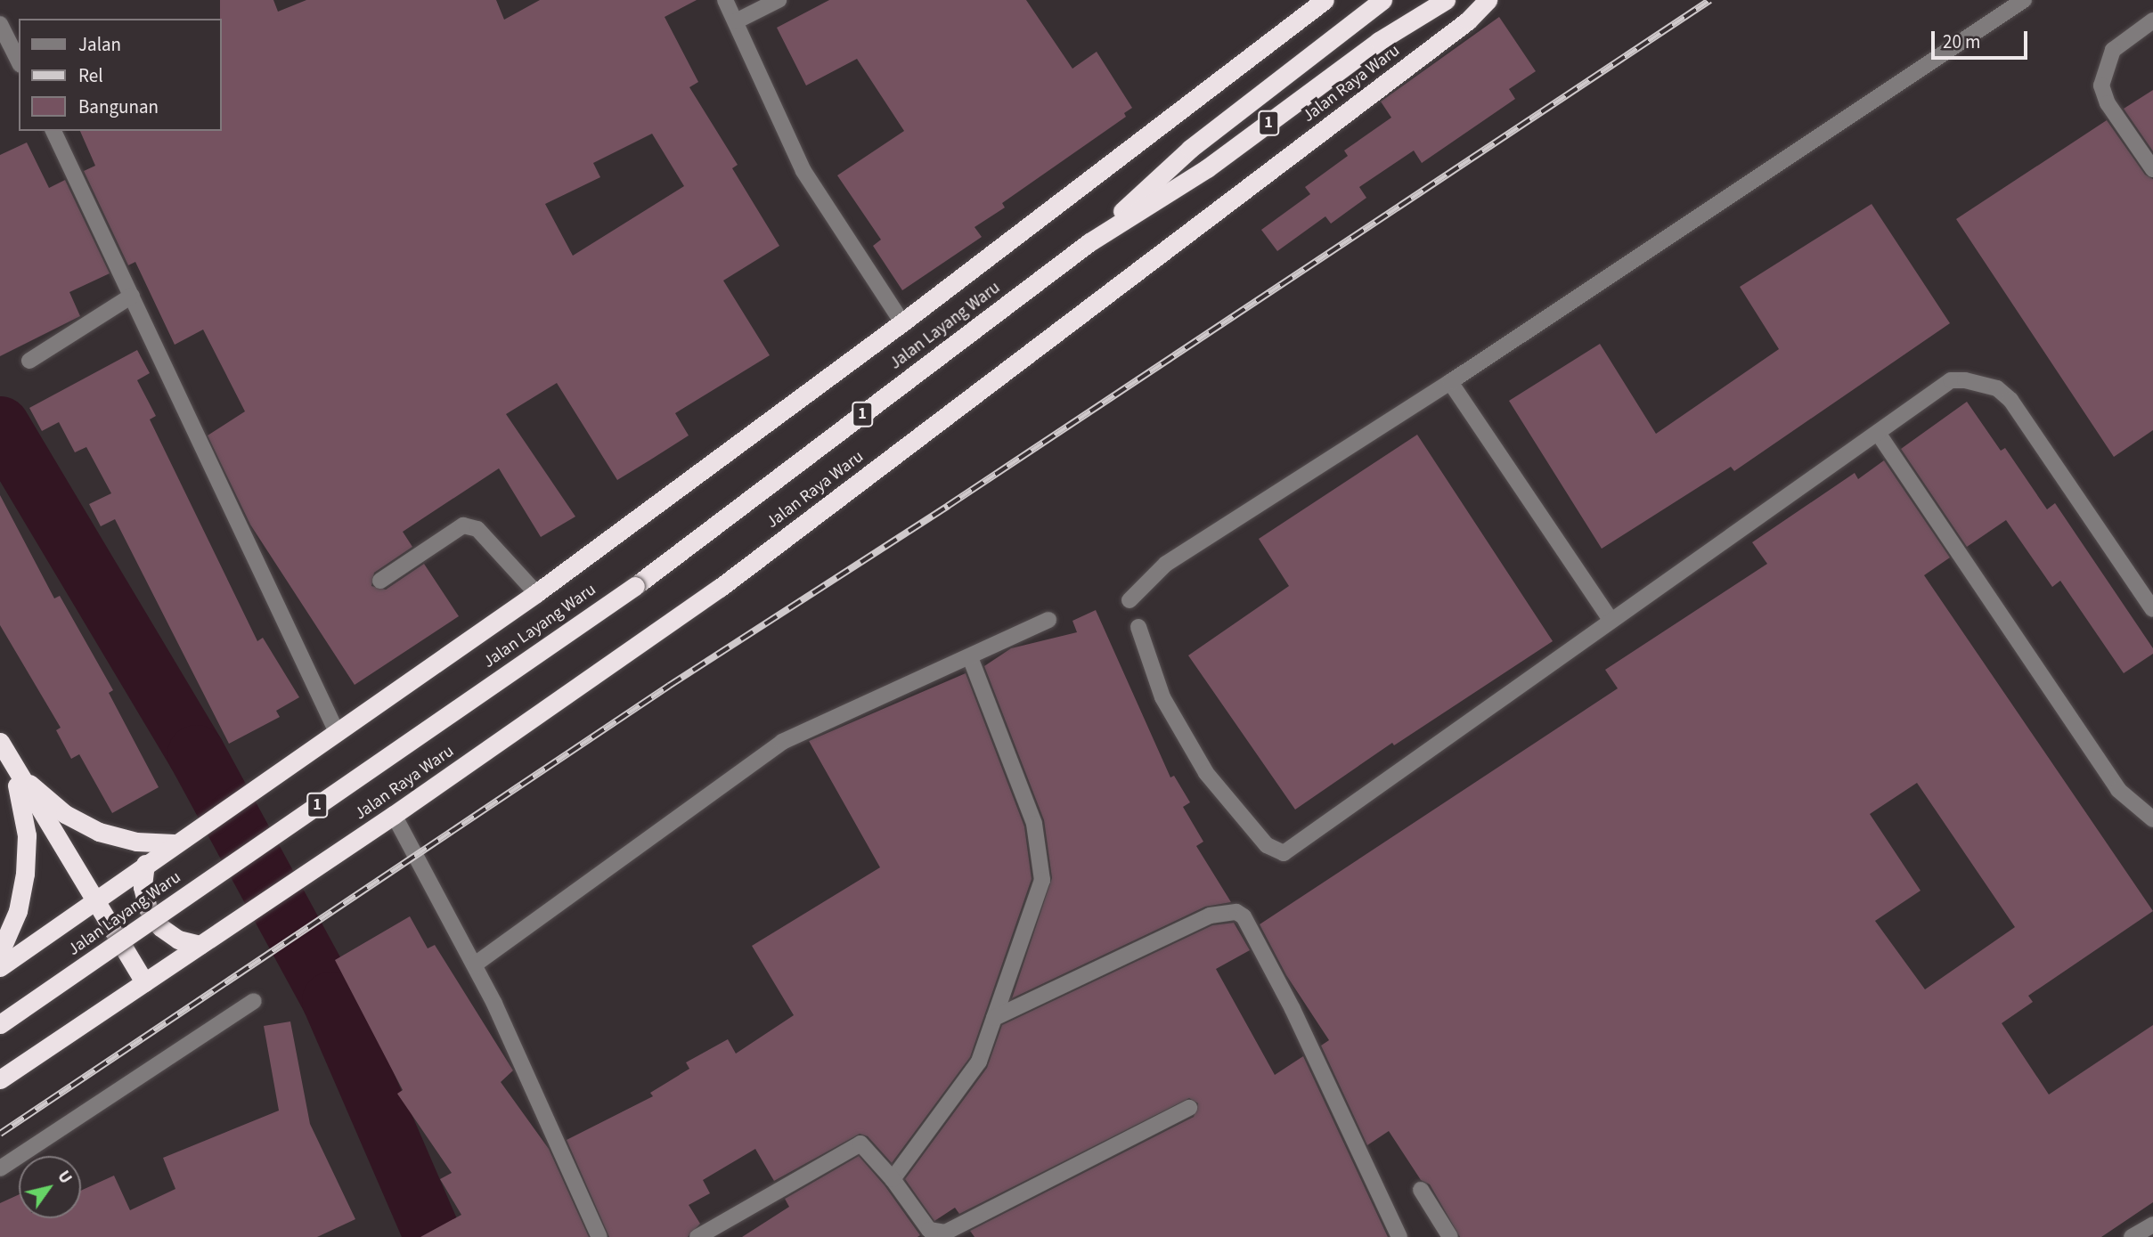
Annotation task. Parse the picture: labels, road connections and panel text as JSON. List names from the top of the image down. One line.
{"streets":{"highway":["Jalan Raya Waru","1","Jalan Layang Waru"]},"legend":["Jalan","Rel","Bangunan"],"scale_bar":"20 m","north":"top right"}
